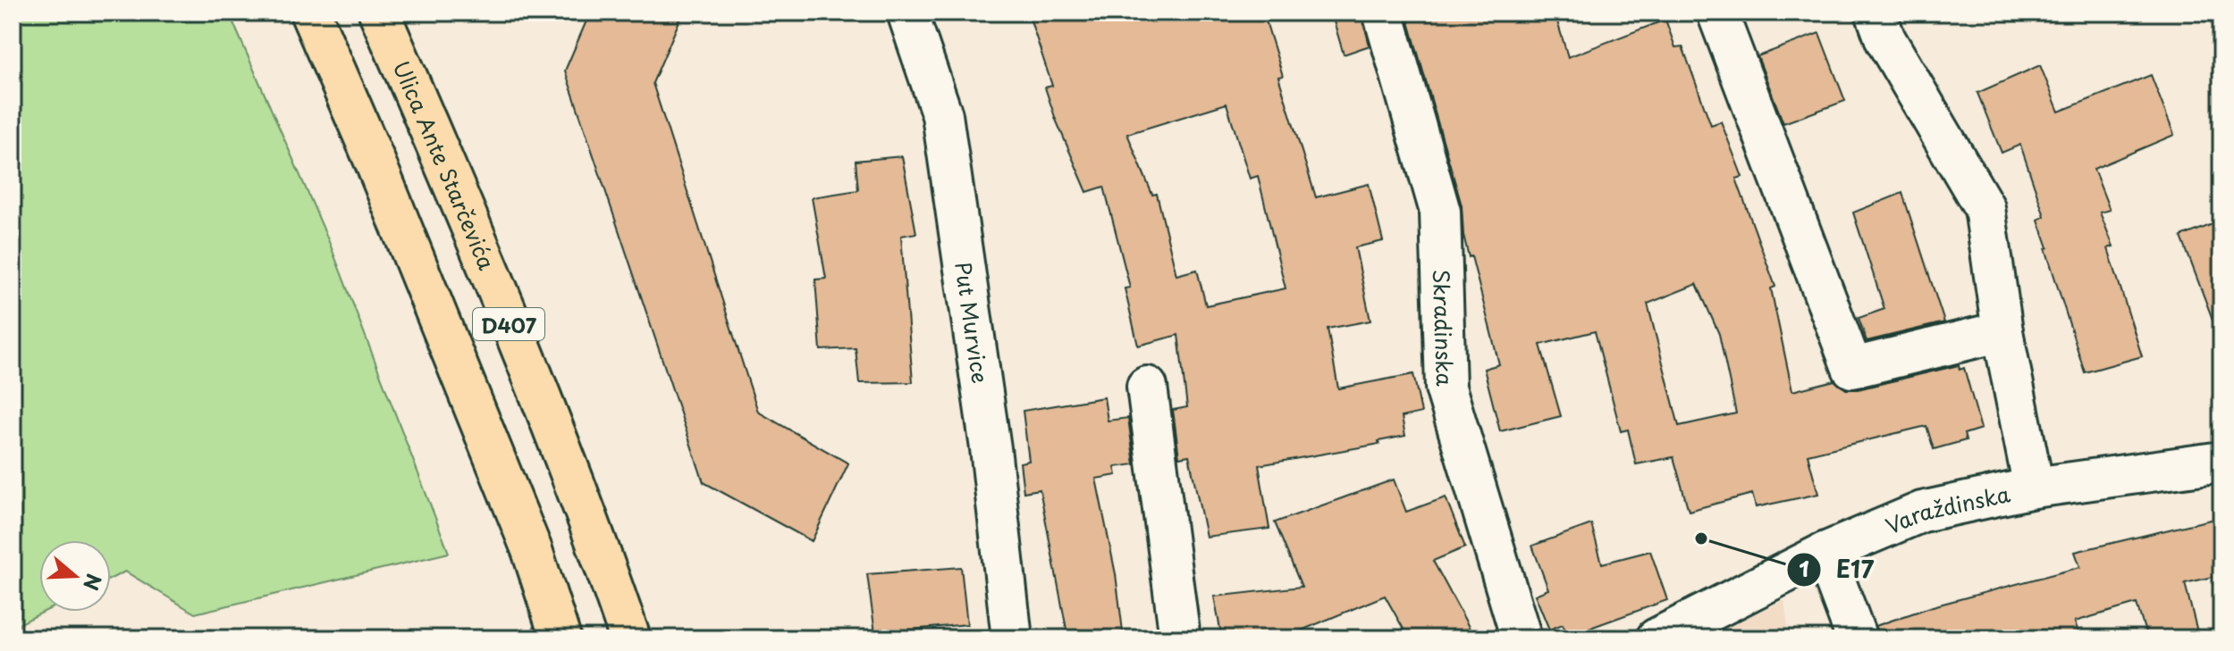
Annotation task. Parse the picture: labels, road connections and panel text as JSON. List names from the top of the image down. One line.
{"streets":{"main road":["Ulica Ante Starčevića","D407"],"street":["Put Murvice","Skradinska","Varaždinska"]},"places":["E17"],"north":"right"}
